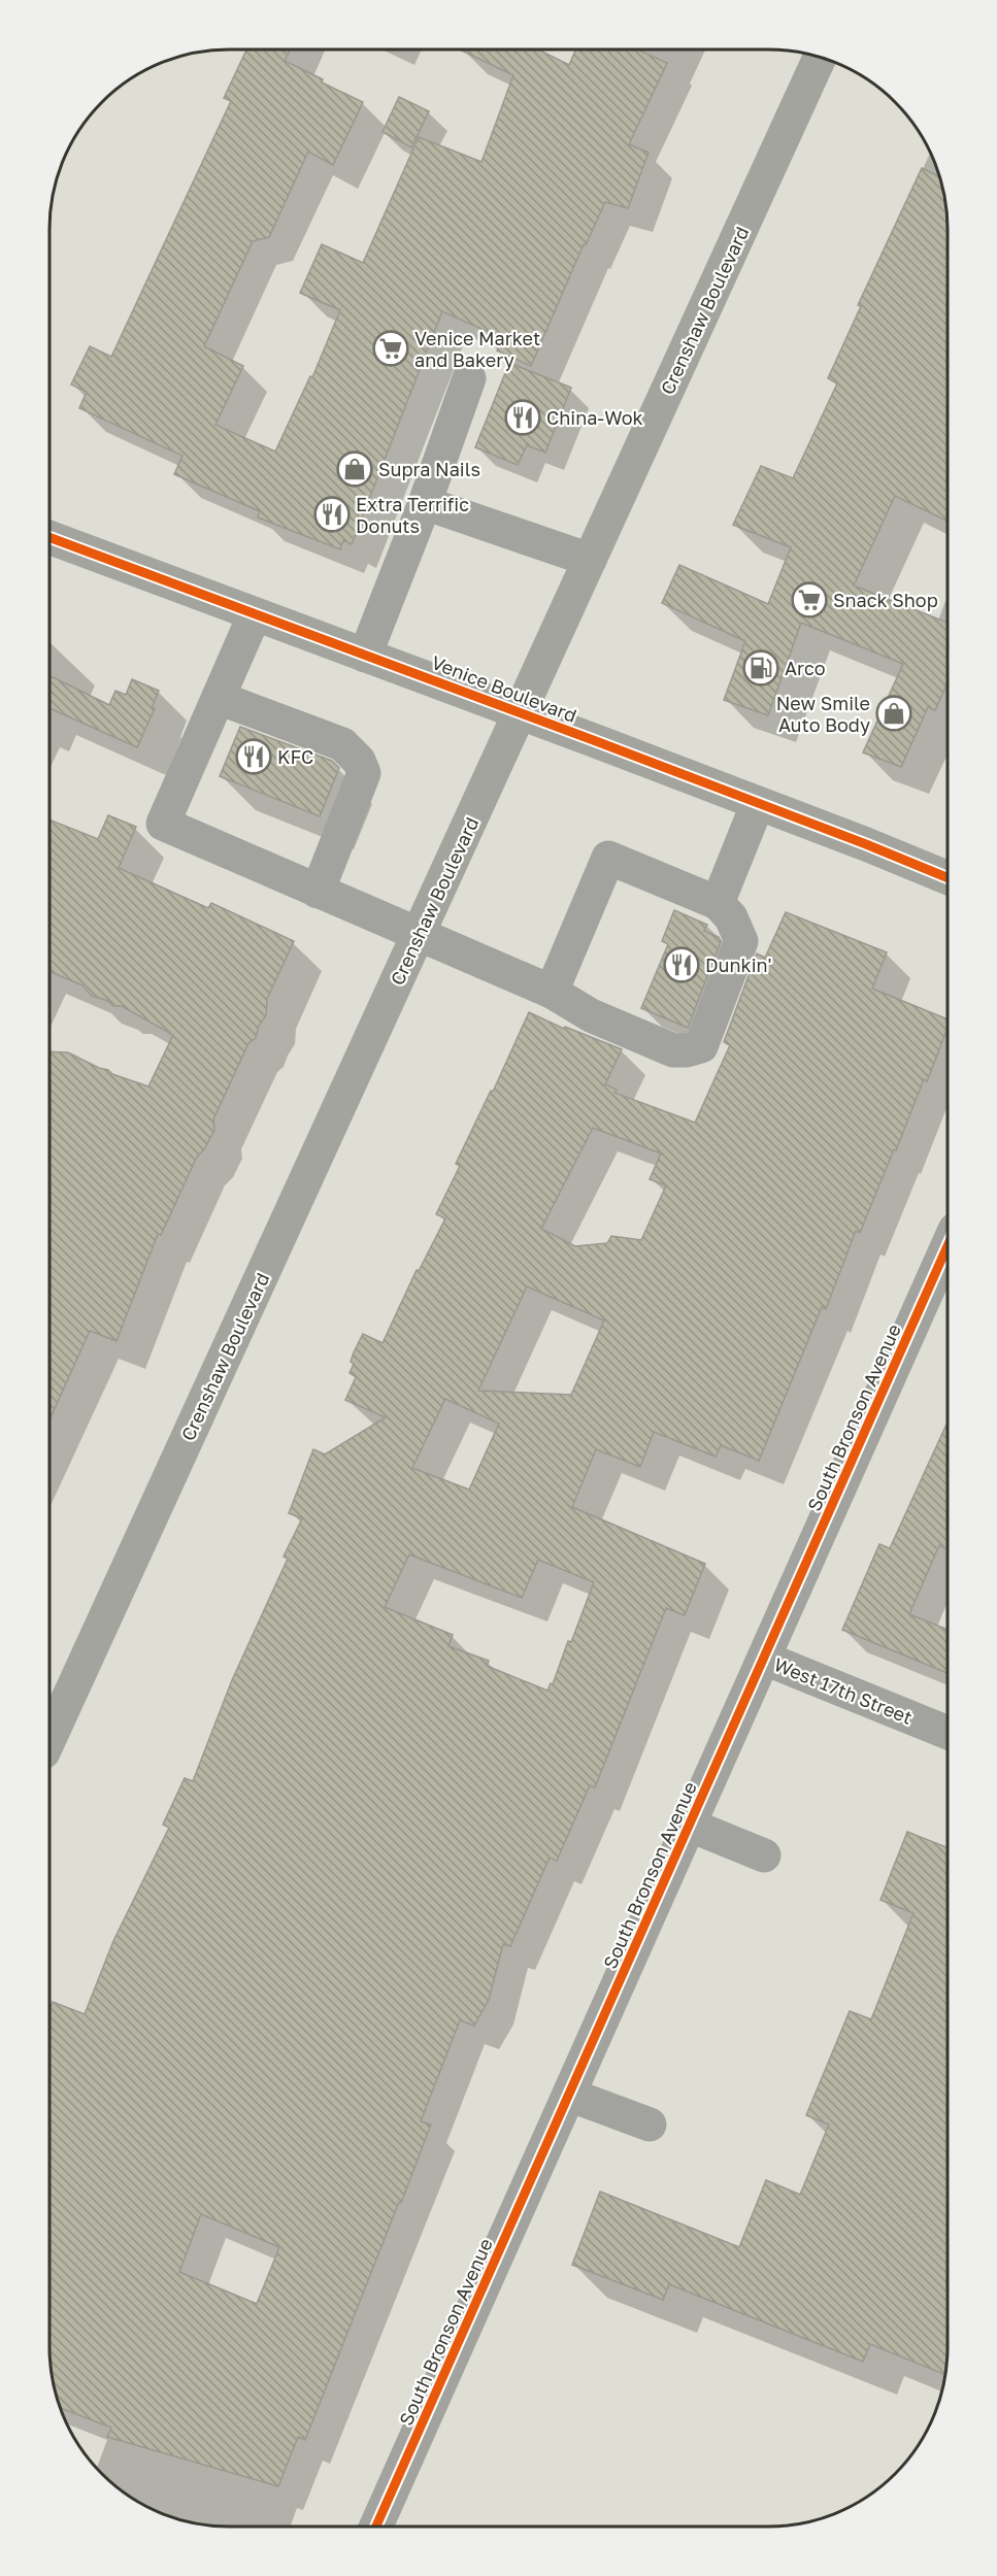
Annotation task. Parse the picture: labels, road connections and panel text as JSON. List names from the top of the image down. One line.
{"streets":{"main road":["Crenshaw Boulevard","Venice Boulevard"],"street":["South Bronson Avenue","West 17th Street"]},"crossings":[["Crenshaw Boulevard","Venice Boulevard"],["South Bronson Avenue","West 17th Street"]],"places":{"supermarket":["Venice Market and Bakery","Snack Shop"],"restaurant":["China-Wok","Extra Terrific Donuts","KFC","Dunkin'"],"shop":["Supra Nails","New Smile Auto Body"],"fuel station":["Arco"]}}
